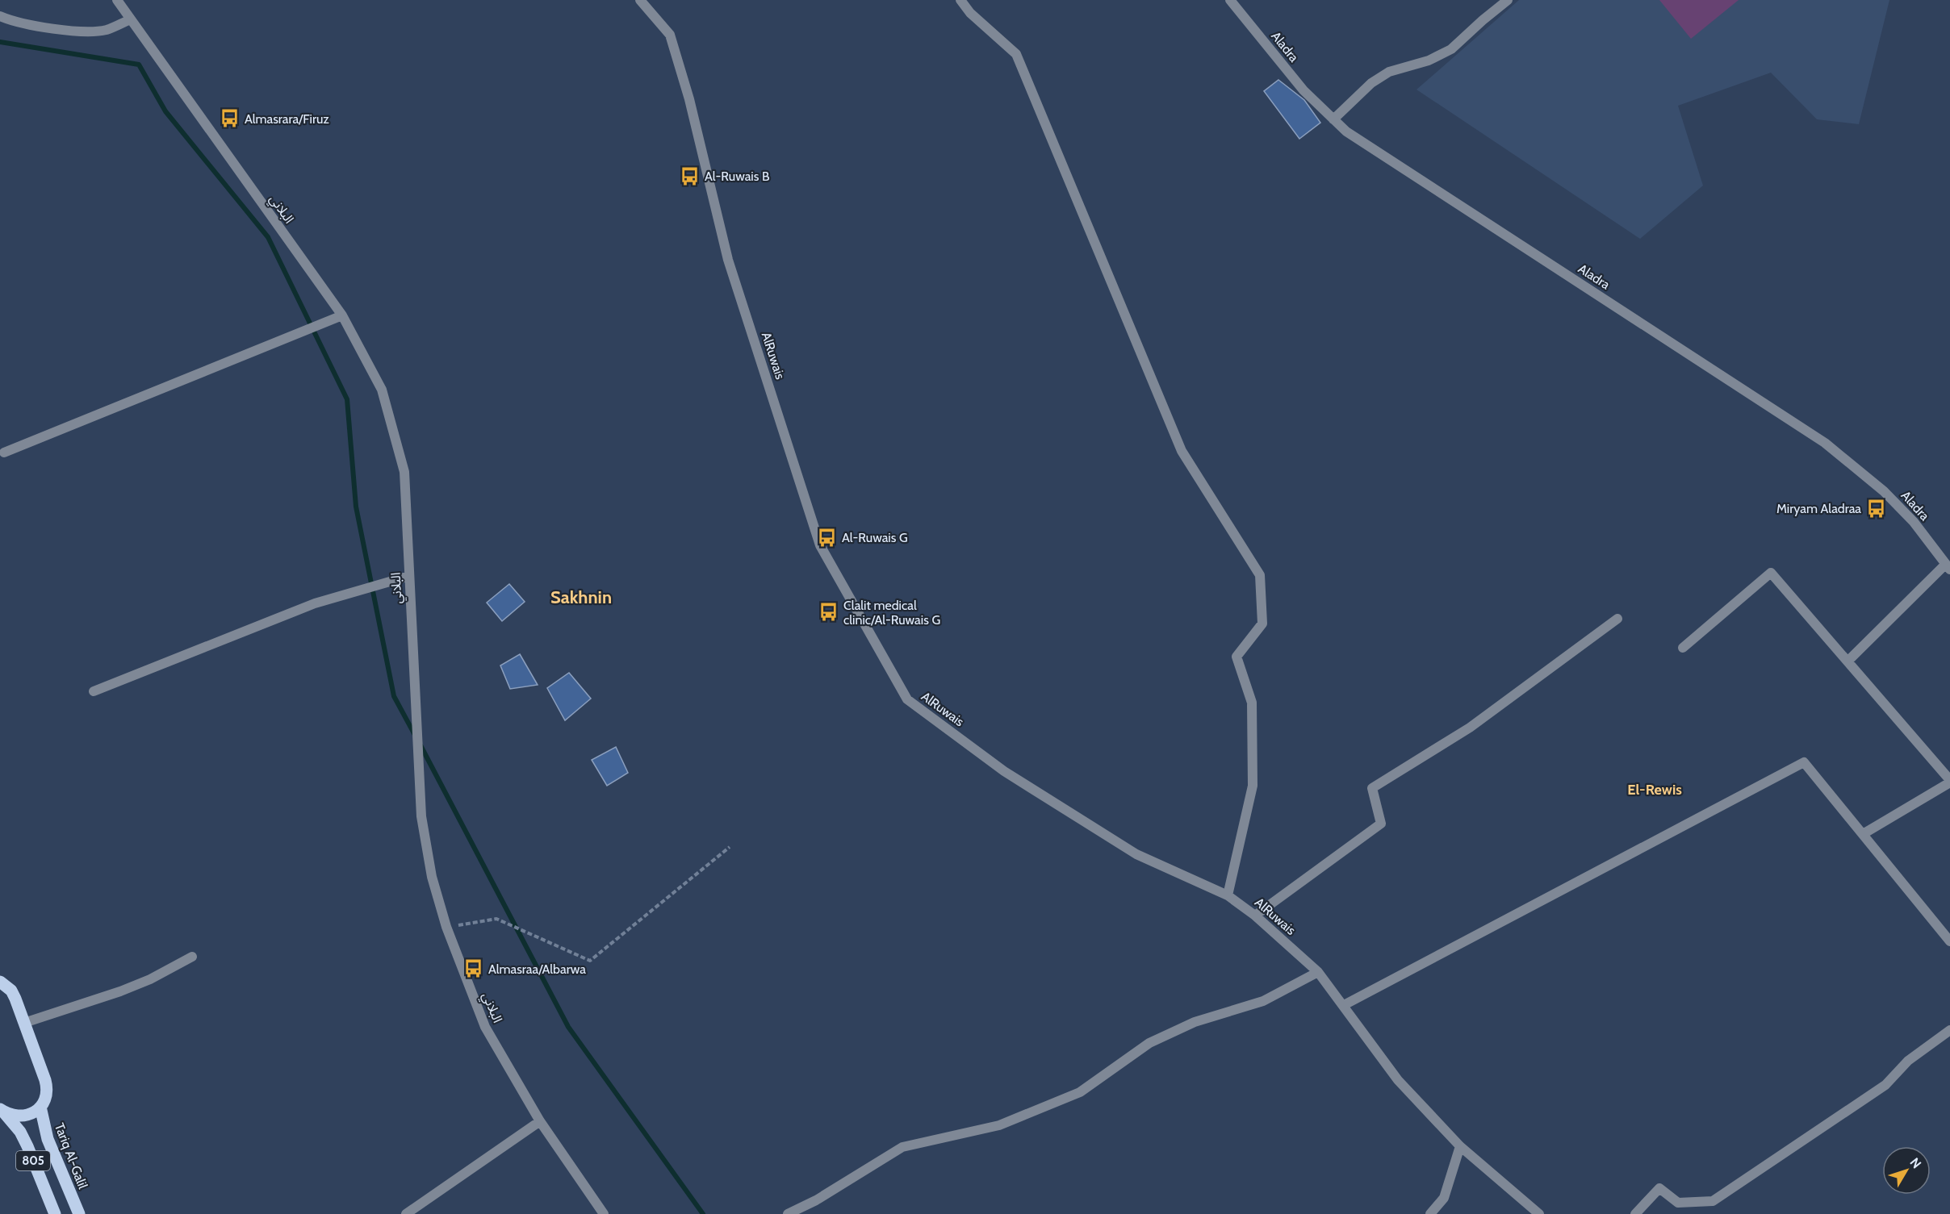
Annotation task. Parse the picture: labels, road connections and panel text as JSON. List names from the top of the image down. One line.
{"streets":{"main road":["Tariq Al-Galil","805"],"street":["Aladra","البلاني","AlRuwais"]},"crossings":[["Tariq Al-Galil","805"]],"districts":["Sakhnin","El-Rewis"],"places":{"bus stop":["Almasrara/Firuz","Al-Ruwais B","Miryam Aladraa","Al-Ruwais G","Clalit medical clinic/Al-Ruwais G","Almasraa/Albarwa"]},"north":"top right"}
